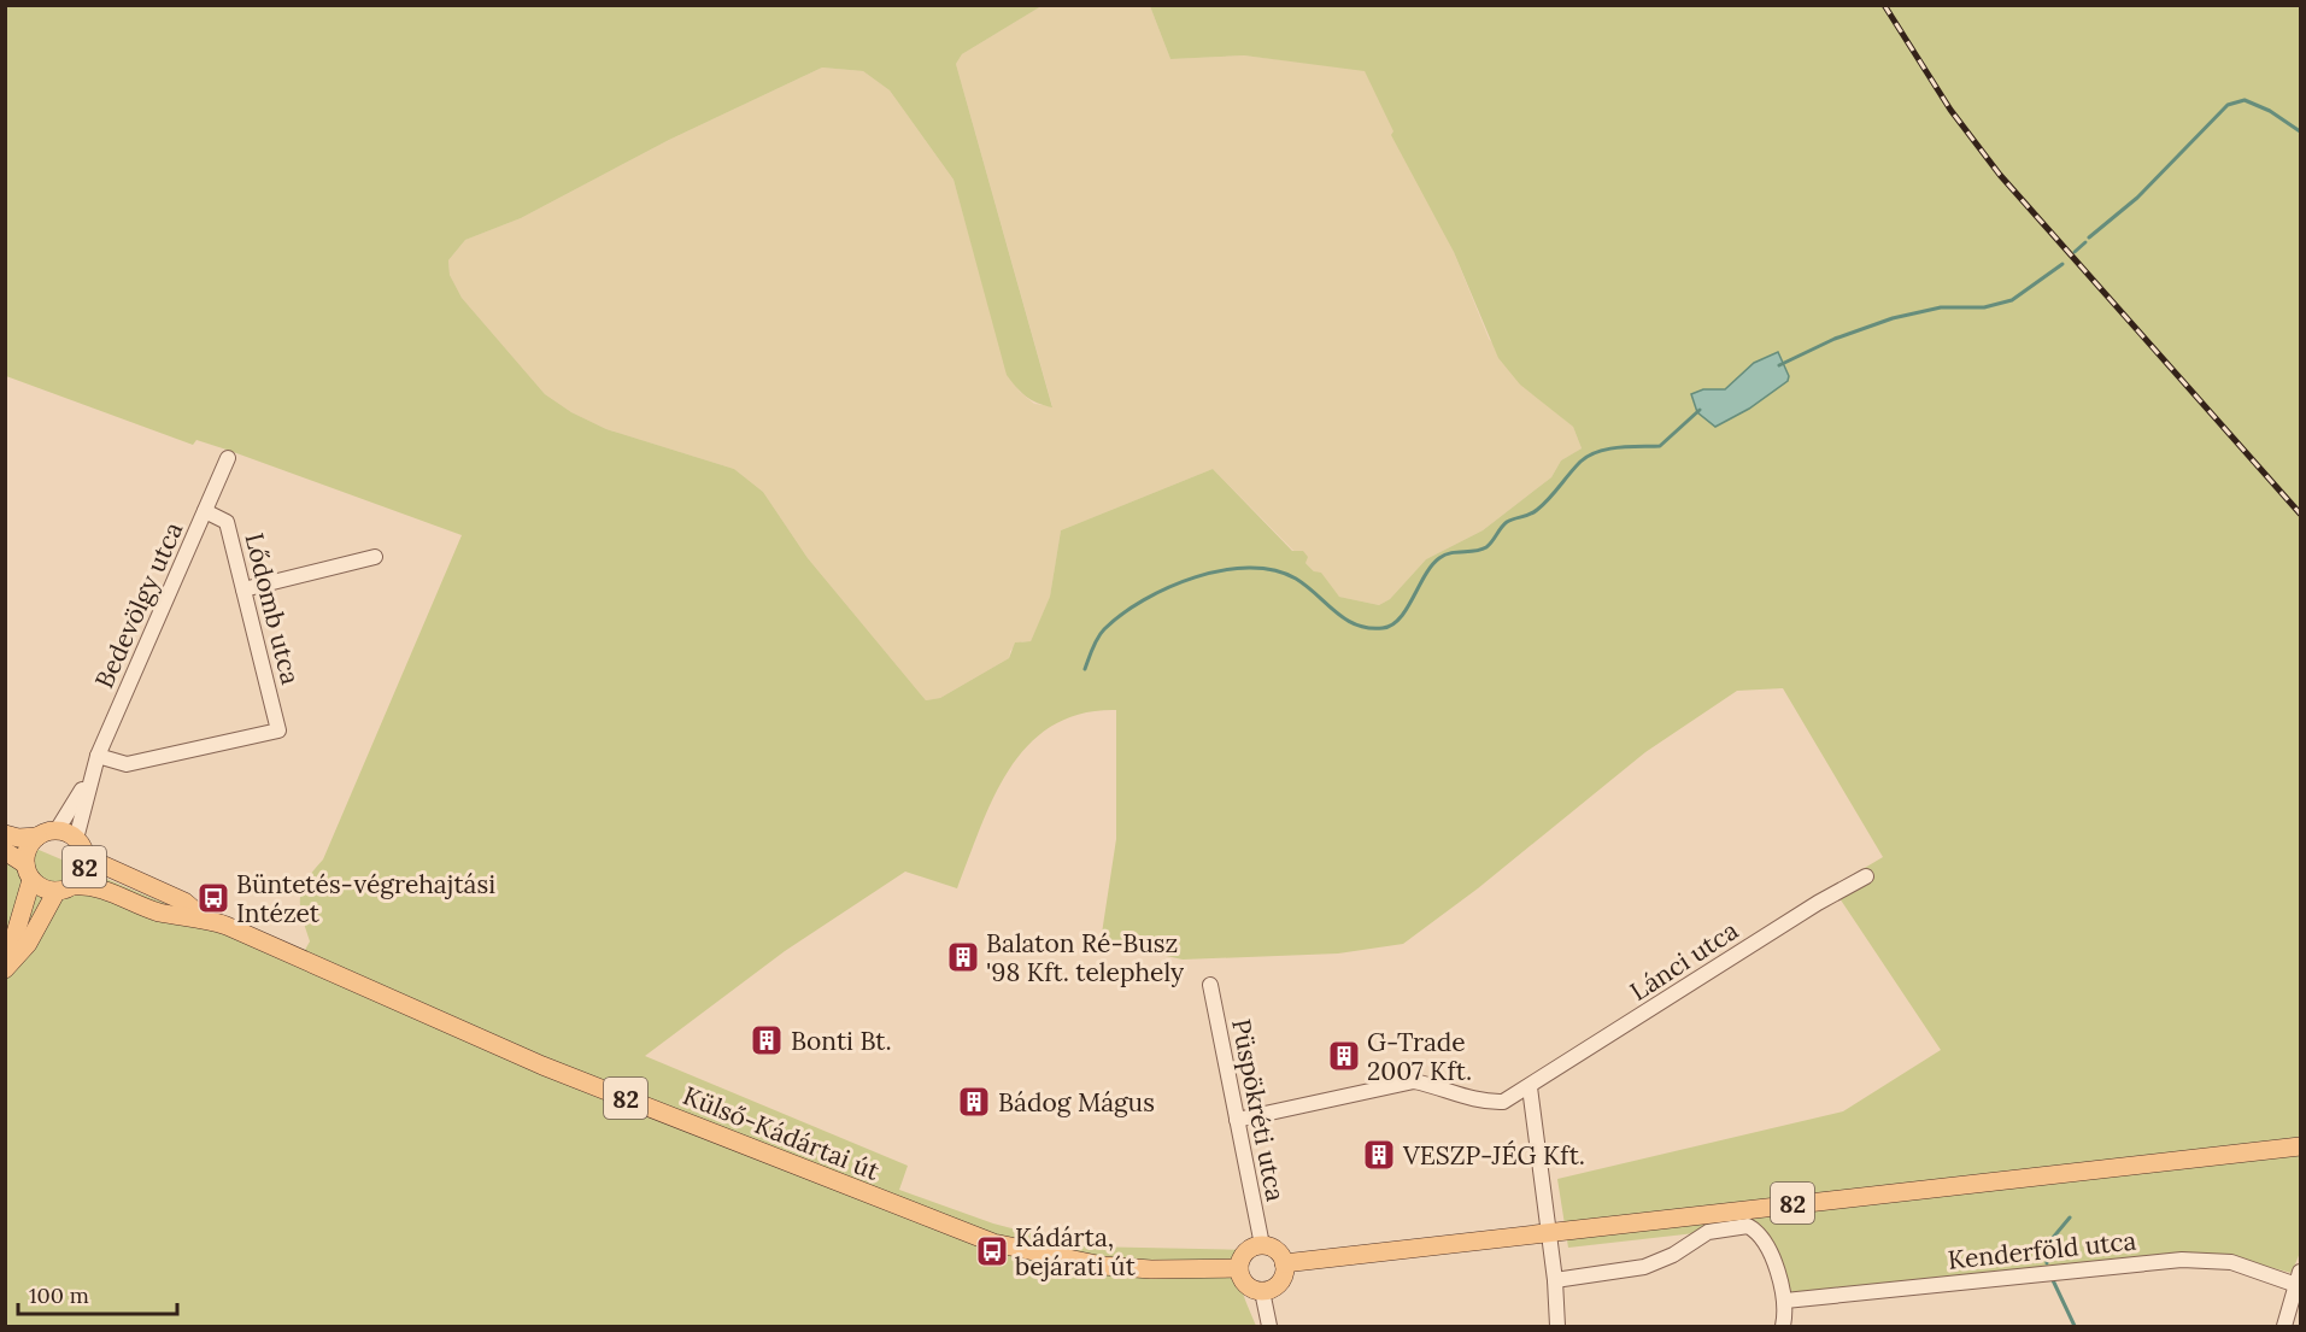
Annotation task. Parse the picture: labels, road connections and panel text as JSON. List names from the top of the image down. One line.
{"streets":{"main road":["82","Külső-Kádártai út"],"street":["Bedevölgy utca","Lődomb utca","Lánci utca","Püspökréti utca","Kenderföld utca"]},"crossings":[["Bedevölgy utca","Lődomb utca"],["Bedevölgy utca","82"],["Bedevölgy utca","Külső-Kádártai út"],["82","Püspökréti utca"],["82","Külső-Kádártai út"],["Lánci utca","Püspökréti utca"],["Püspökréti utca","Külső-Kádártai út"]],"places":{"bus stop":["Büntetés-végrehajtási Intézet","Kádárta, bejárati út"],"building":["Balaton Ré-Busz '98 Kft. telephely","Bonti Bt.","G-Trade 2007 Kft.","Bádog Mágus","VESZP-JÉG Kft."]},"scale_bar":"100 m"}
